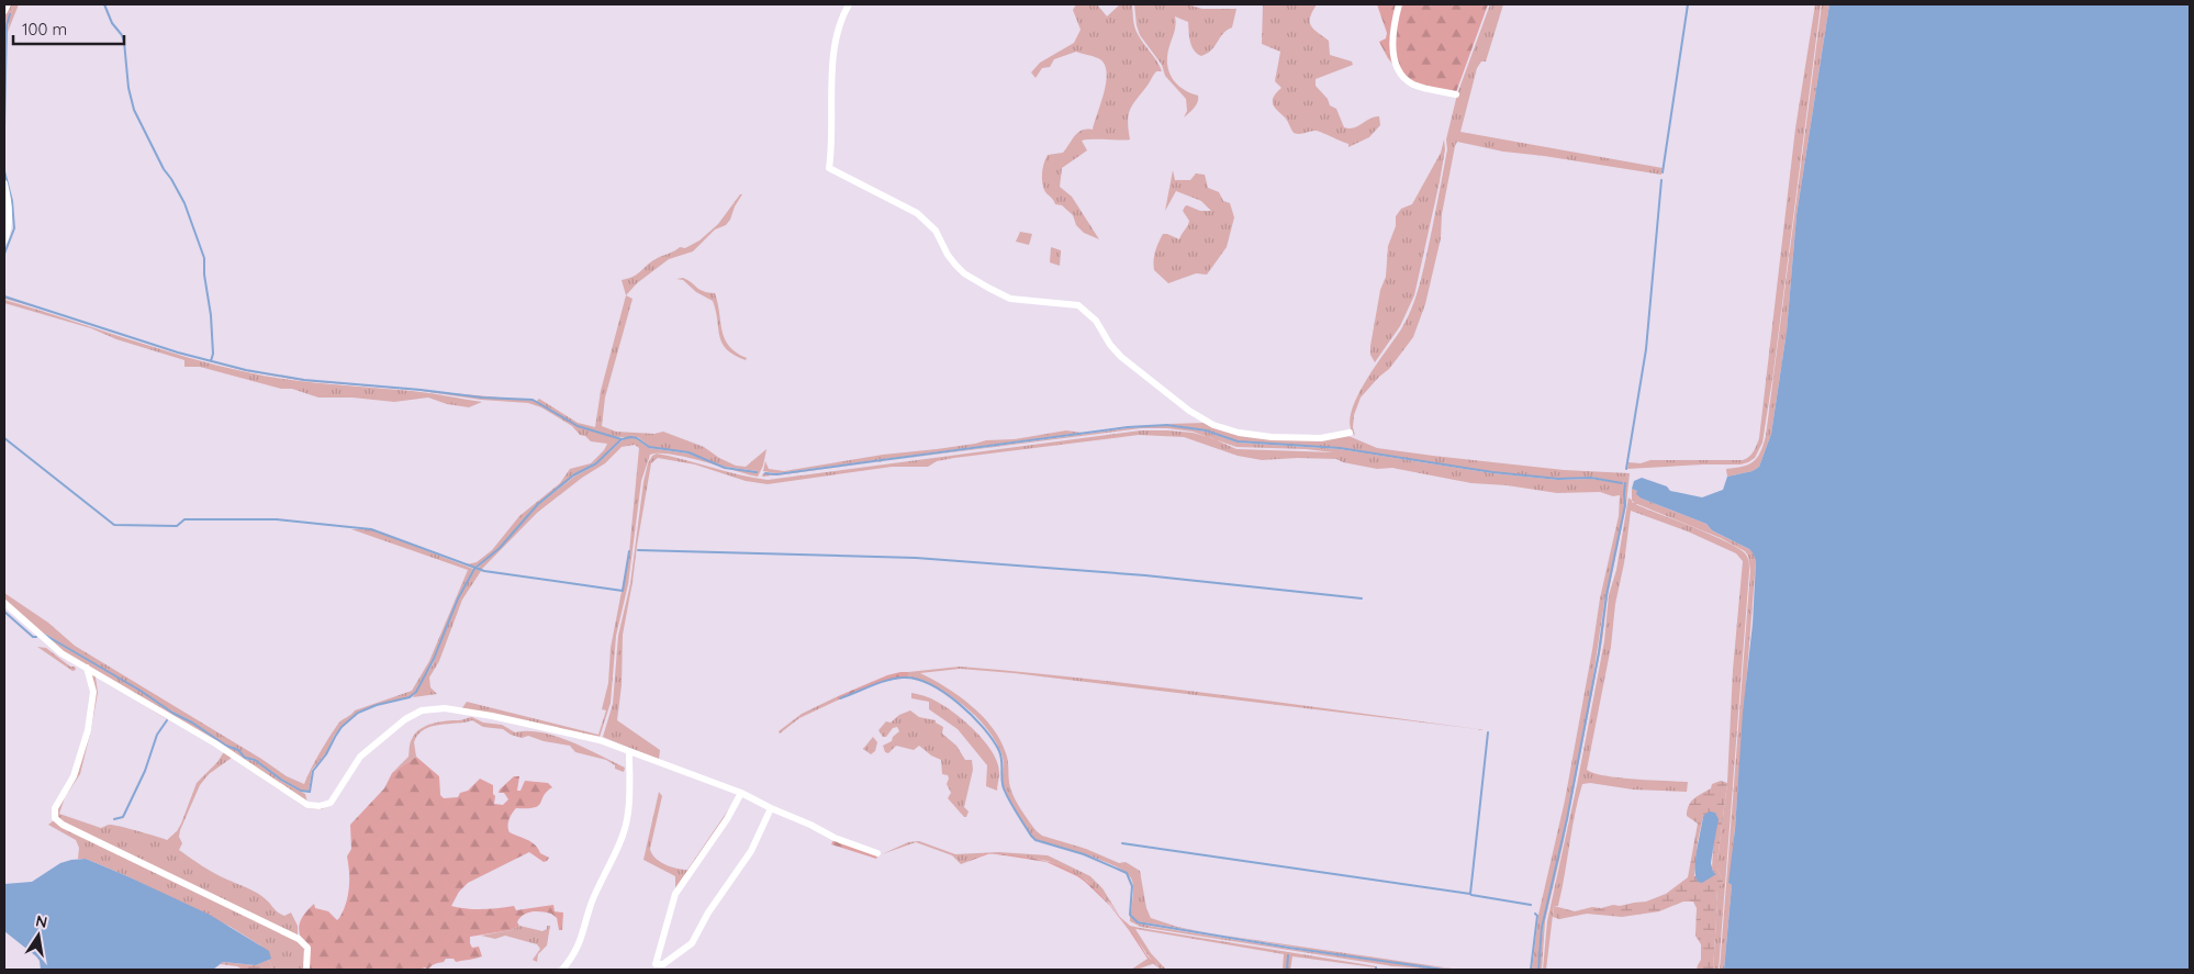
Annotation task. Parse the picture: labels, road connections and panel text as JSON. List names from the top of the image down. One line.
{"scale_bar":"100 m","north":"top"}
